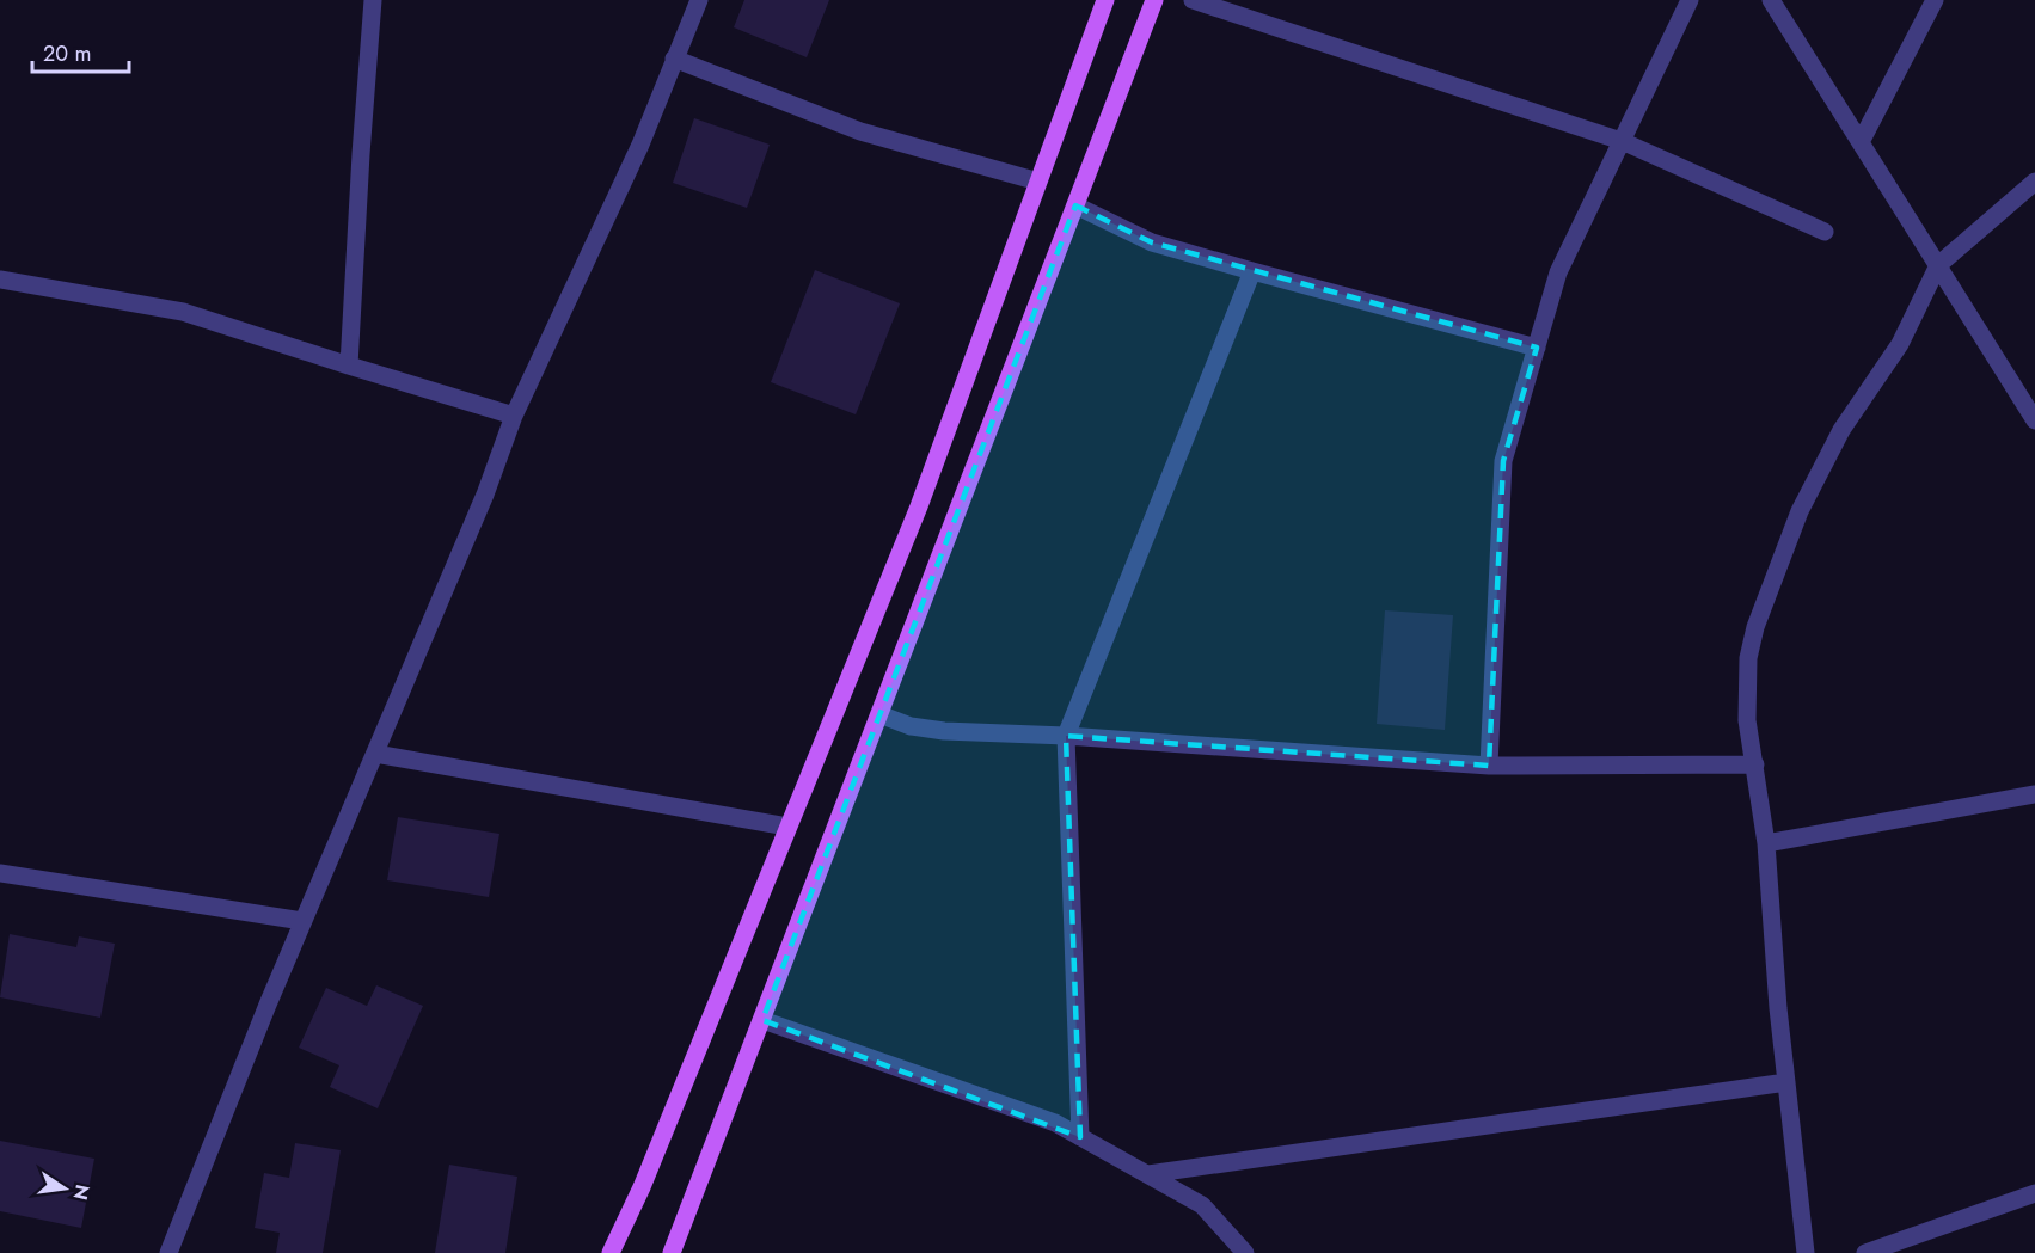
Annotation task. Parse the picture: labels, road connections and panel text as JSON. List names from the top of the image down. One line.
{"scale_bar":"20 m","north":"right"}
